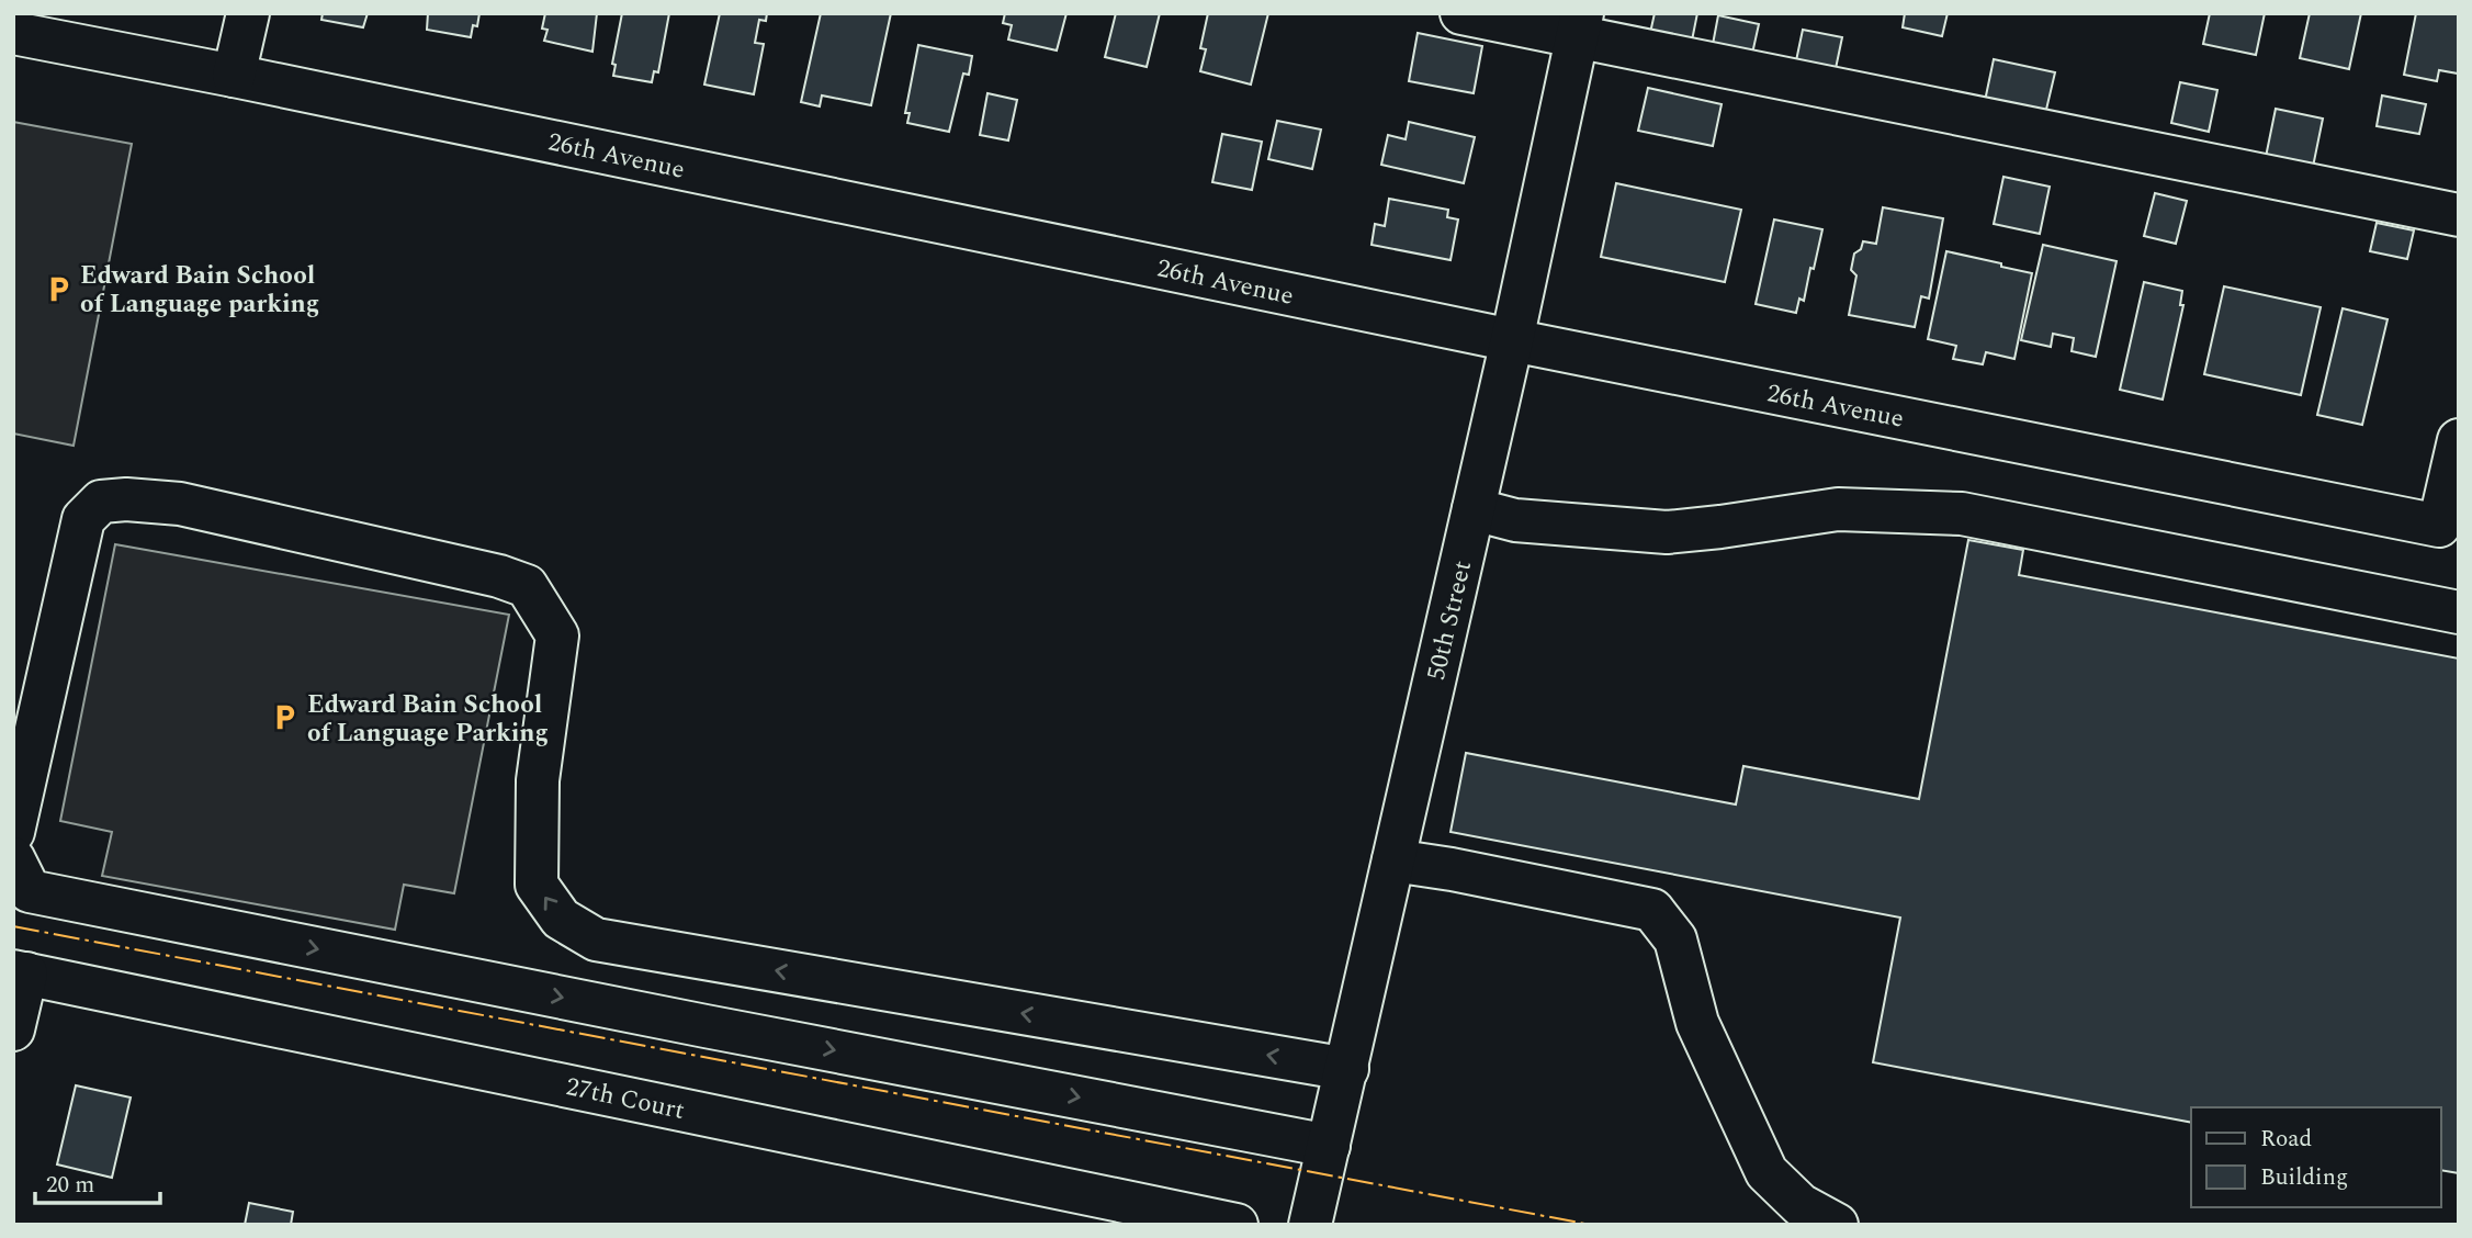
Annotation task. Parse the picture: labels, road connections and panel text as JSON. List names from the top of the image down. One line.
{"streets":{"street":["26th Avenue","50th Street","27th Court"]},"crossings":[["26th Avenue","50th Street"]],"places":{"parking":["Edward Bain School of Language parking","Edward Bain School of Language Parking"]},"legend":["Road","Building"],"scale_bar":"20 m"}
